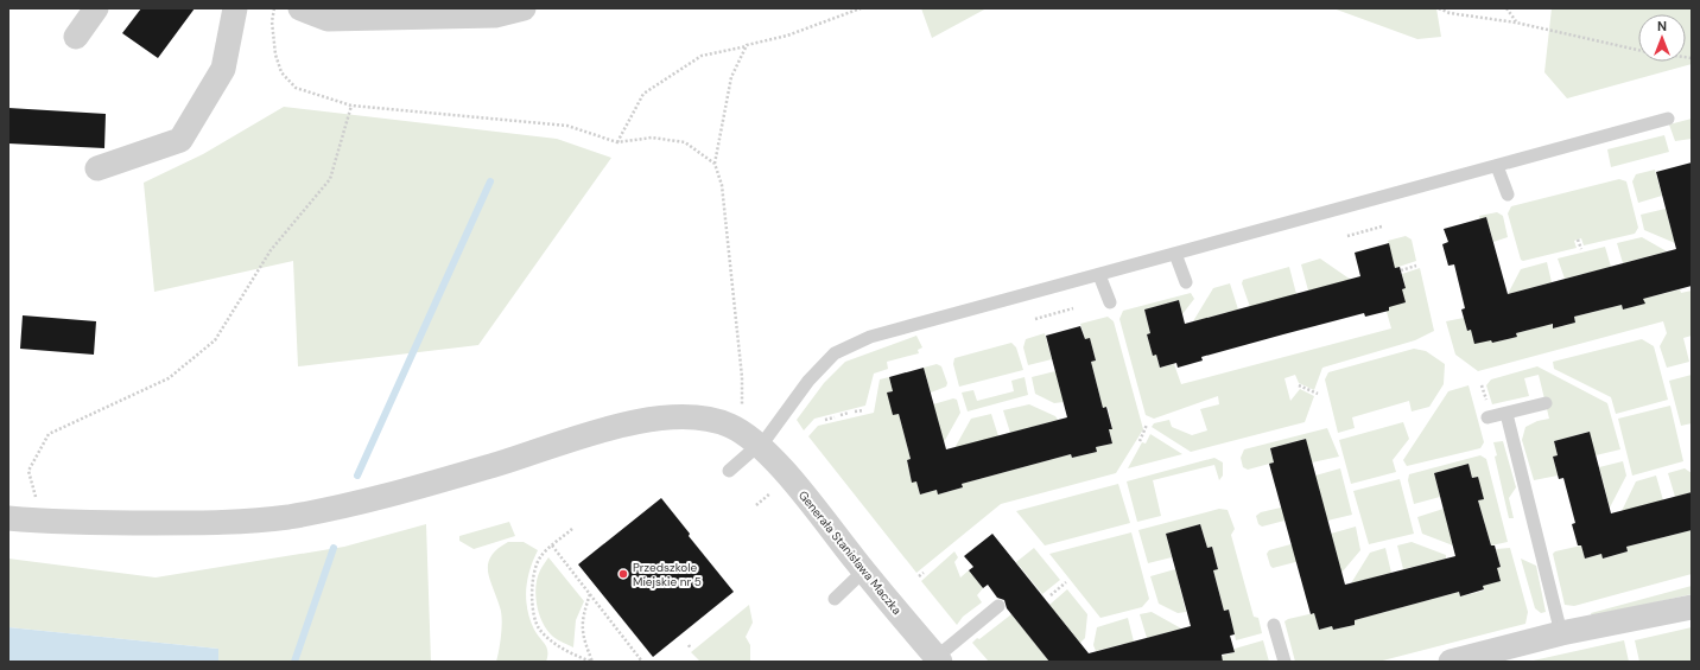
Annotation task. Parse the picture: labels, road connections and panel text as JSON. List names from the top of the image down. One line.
{"streets":{"street":["Generała Stanisława Maczka"]},"places":["Przedszkole Miejskie nr 5"],"north":"top"}
